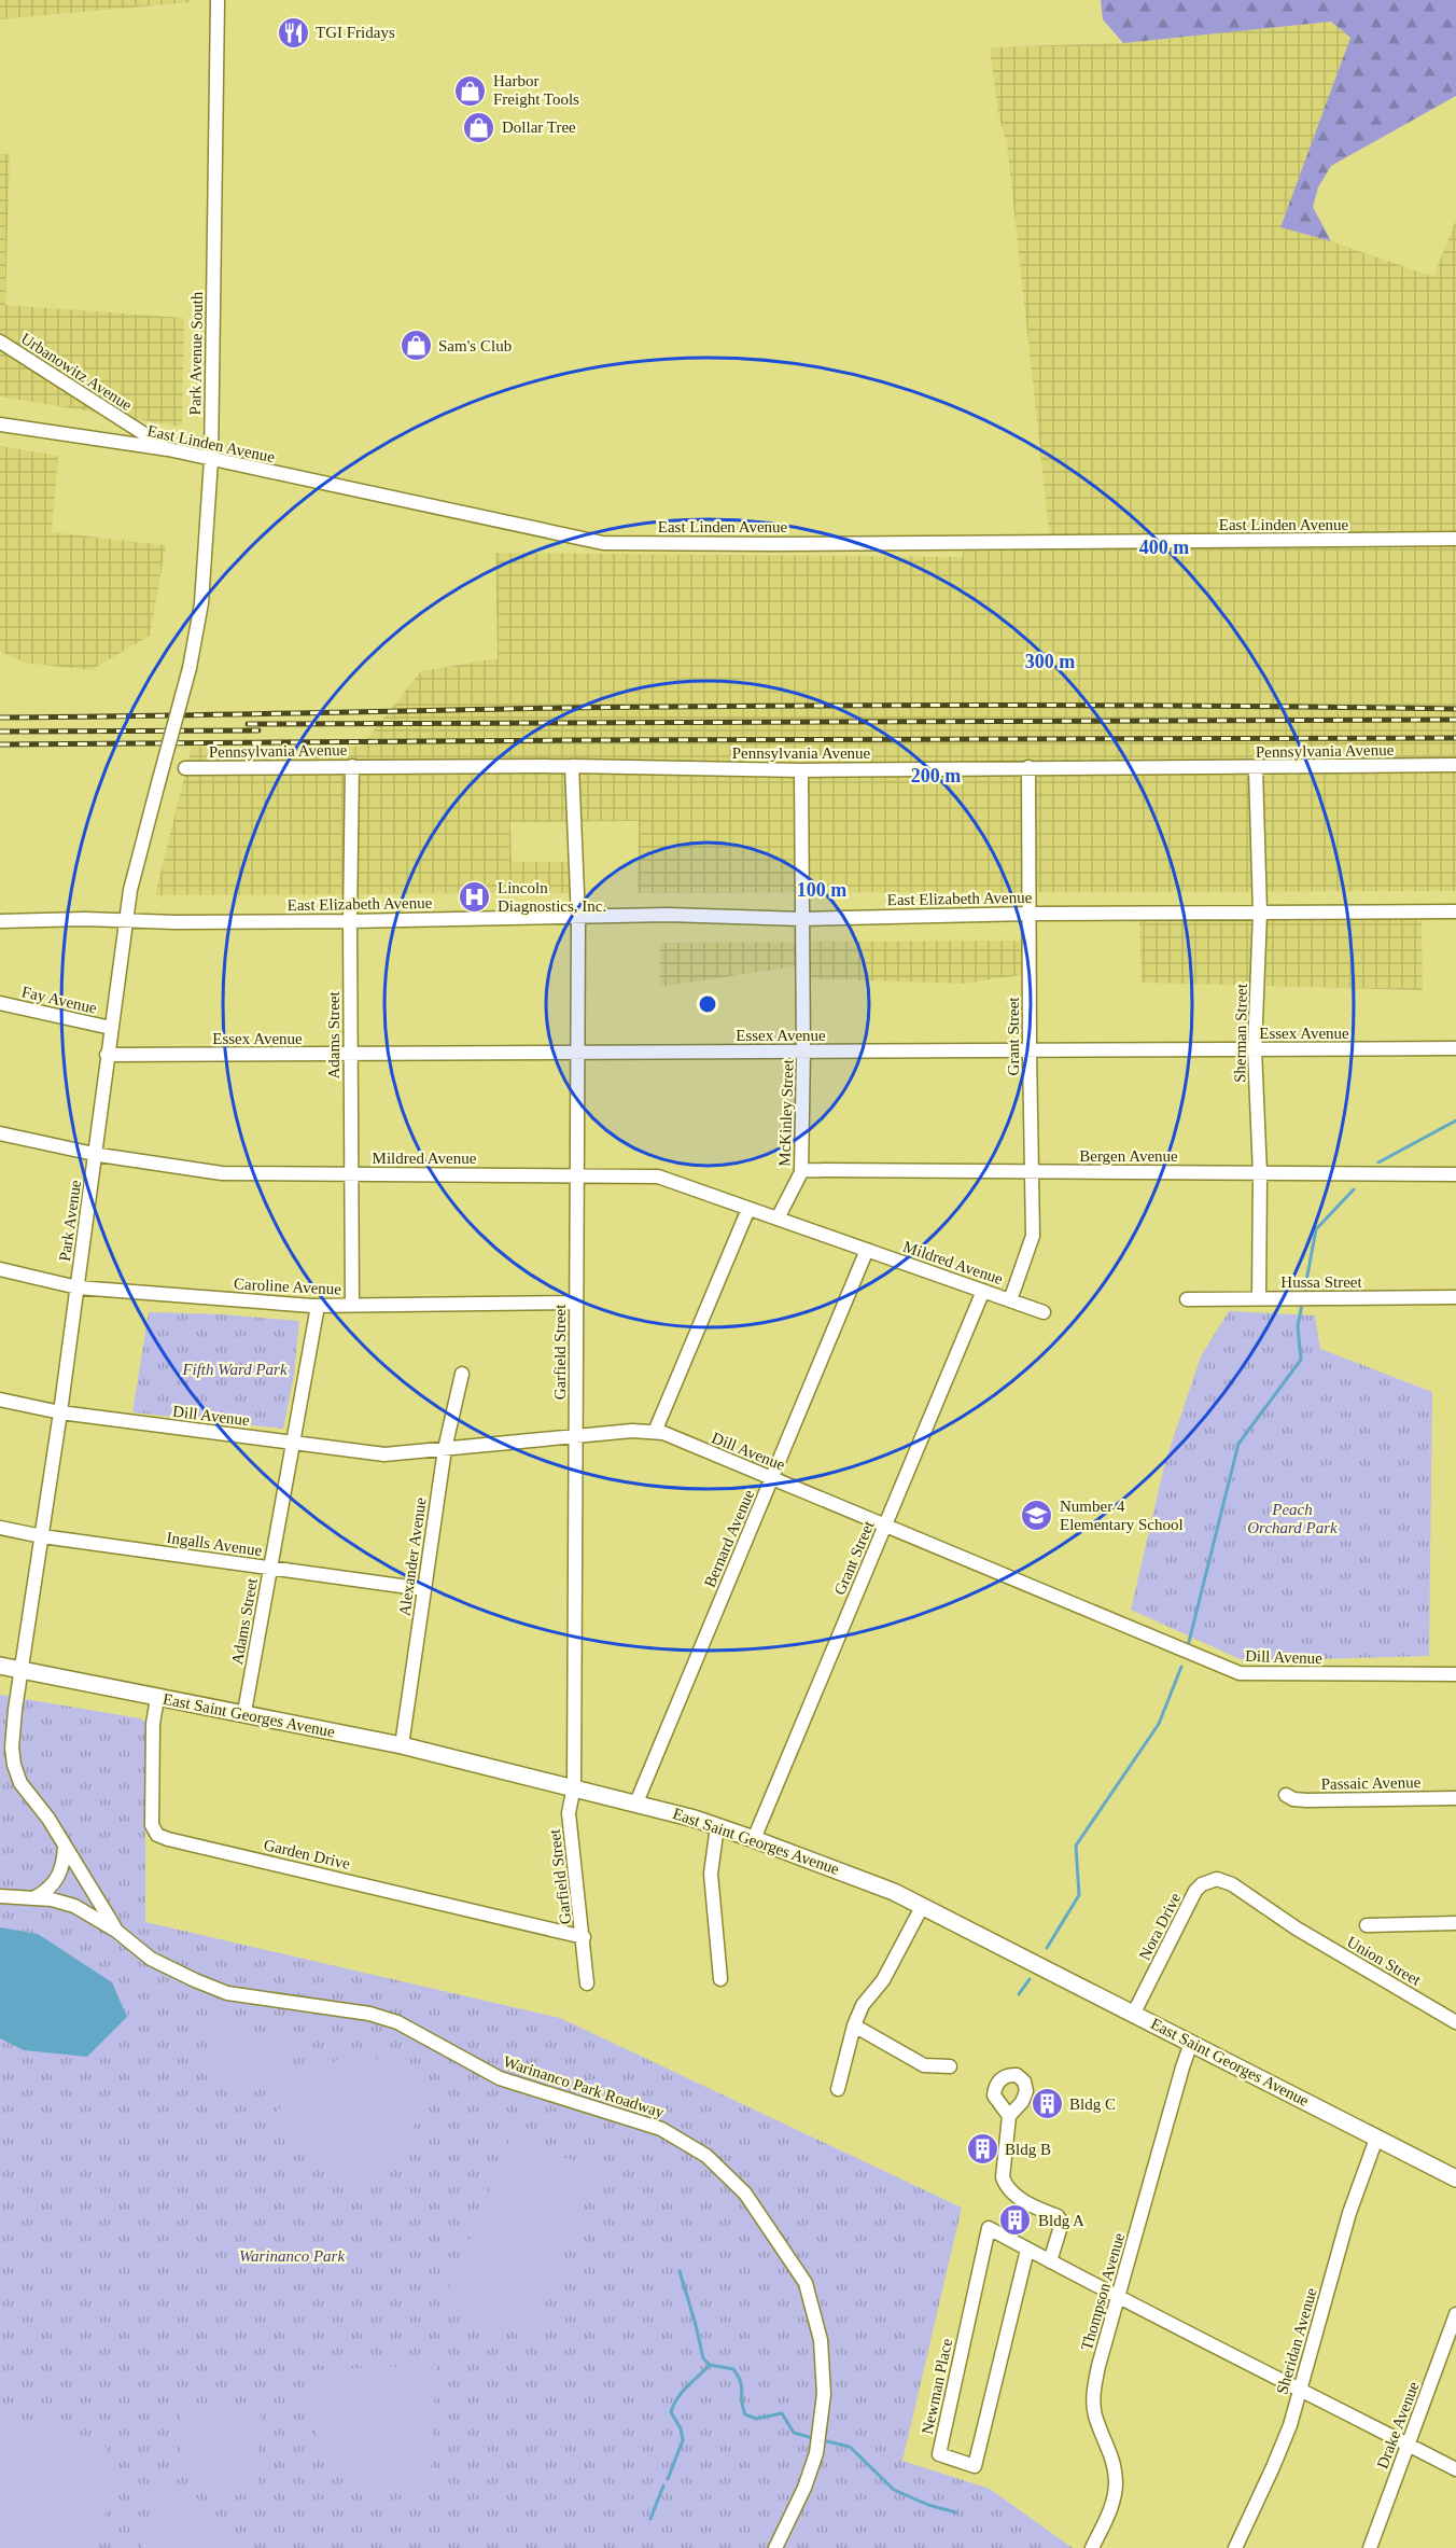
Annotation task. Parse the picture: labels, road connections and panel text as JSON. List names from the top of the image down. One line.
{"streets":{"main road":["East Saint Georges Avenue"],"street":["Park Avenue South","Urbanowitz Avenue","East Linden Avenue","Pennsylvania Avenue","East Elizabeth Avenue","Fay Avenue","Sherman Street","Essex Avenue","Adams Street","Grant Street","McKinley Street","Bergen Avenue","Mildred Avenue","Park Avenue","Hussa Street","Caroline Avenue","Garfield Street","Dill Avenue","Bernard Avenue","Ingalls Avenue","Alexander Avenue","Passaic Avenue","Garden Drive","Nora Drive","Union Street","Warinanco Park Roadway","Thompson Avenue","Sheridan Avenue","Newman Place","Drake Avenue"]},"crossings":[["Park Avenue South","East Linden Avenue"],["Park Avenue South","Park Avenue"],["Urbanowitz Avenue","East Linden Avenue"],["Pennsylvania Avenue","Sherman Street"],["Pennsylvania Avenue","Adams Street"],["Pennsylvania Avenue","Grant Street"],["Pennsylvania Avenue","McKinley Street"],["Pennsylvania Avenue","Garfield Street"],["East Elizabeth Avenue","Sherman Street"],["East Elizabeth Avenue","Adams Street"],["East Elizabeth Avenue","Grant Street"],["East Elizabeth Avenue","McKinley Street"],["East Elizabeth Avenue","Park Avenue"],["East Elizabeth Avenue","Garfield Street"],["Fay Avenue","Park Avenue"],["Sherman Street","Essex Avenue"],["Sherman Street","Bergen Avenue"],["Sherman Street","Hussa Street"],["Essex Avenue","Adams Street"],["Essex Avenue","Grant Street"],["Essex Avenue","McKinley Street"],["Essex Avenue","Park Avenue"],["Essex Avenue","Garfield Street"],["Adams Street","Mildred Avenue"],["Adams Street","Caroline Avenue"],["Adams Street","Dill Avenue"],["Adams Street","Ingalls Avenue"],["Adams Street","East Saint Georges Avenue"],["Grant Street","Bergen Avenue"],["Grant Street","Mildred Avenue"],["Grant Street","Dill Avenue"],["Grant Street","East Saint Georges Avenue"],["McKinley Street","Bergen Avenue"],["McKinley Street","Mildred Avenue"],["Mildred Avenue","Park Avenue"],["Mildred Avenue","Garfield Street"],["Mildred Avenue","Bernard Avenue"],["Park Avenue","Caroline Avenue"],["Park Avenue","Dill Avenue"],["Park Avenue","Ingalls Avenue"],["Park Avenue","East Saint Georges Avenue"],["Park Avenue","Warinanco Park Roadway"],["Caroline Avenue","Garfield Street"],["Garfield Street","Dill Avenue"],["Garfield Street","East Saint Georges Avenue"],["Garfield Street","Garden Drive"],["Dill Avenue","Bernard Avenue"],["Dill Avenue","Alexander Avenue"],["Bernard Avenue","East Saint Georges Avenue"],["Ingalls Avenue","Alexander Avenue"],["Alexander Avenue","East Saint Georges Avenue"],["East Saint Georges Avenue","Garden Drive"],["East Saint Georges Avenue","Nora Drive"],["East Saint Georges Avenue","Warinanco Park Roadway"],["East Saint Georges Avenue","Thompson Avenue"],["East Saint Georges Avenue","Sheridan Avenue"],["Nora Drive","Union Street"],["Thompson Avenue","Newman Place"],["Sheridan Avenue","Newman Place"],["Newman Place","Drake Avenue"]],"parks":["Fifth Ward Park","Peach Orchard Park","Warinanco Park"],"places":{"restaurant":["TGI Fridays"],"shop":["Harbor Freight Tools","Dollar Tree","Sam's Club"],"hospital":["Lincoln Diagnostics, Inc."],"school or university":["Number 4 Elementary School"],"building":["Bldg C","Bldg B","Bldg A"]},"rings":["400 m","300 m","200 m","100 m"]}
